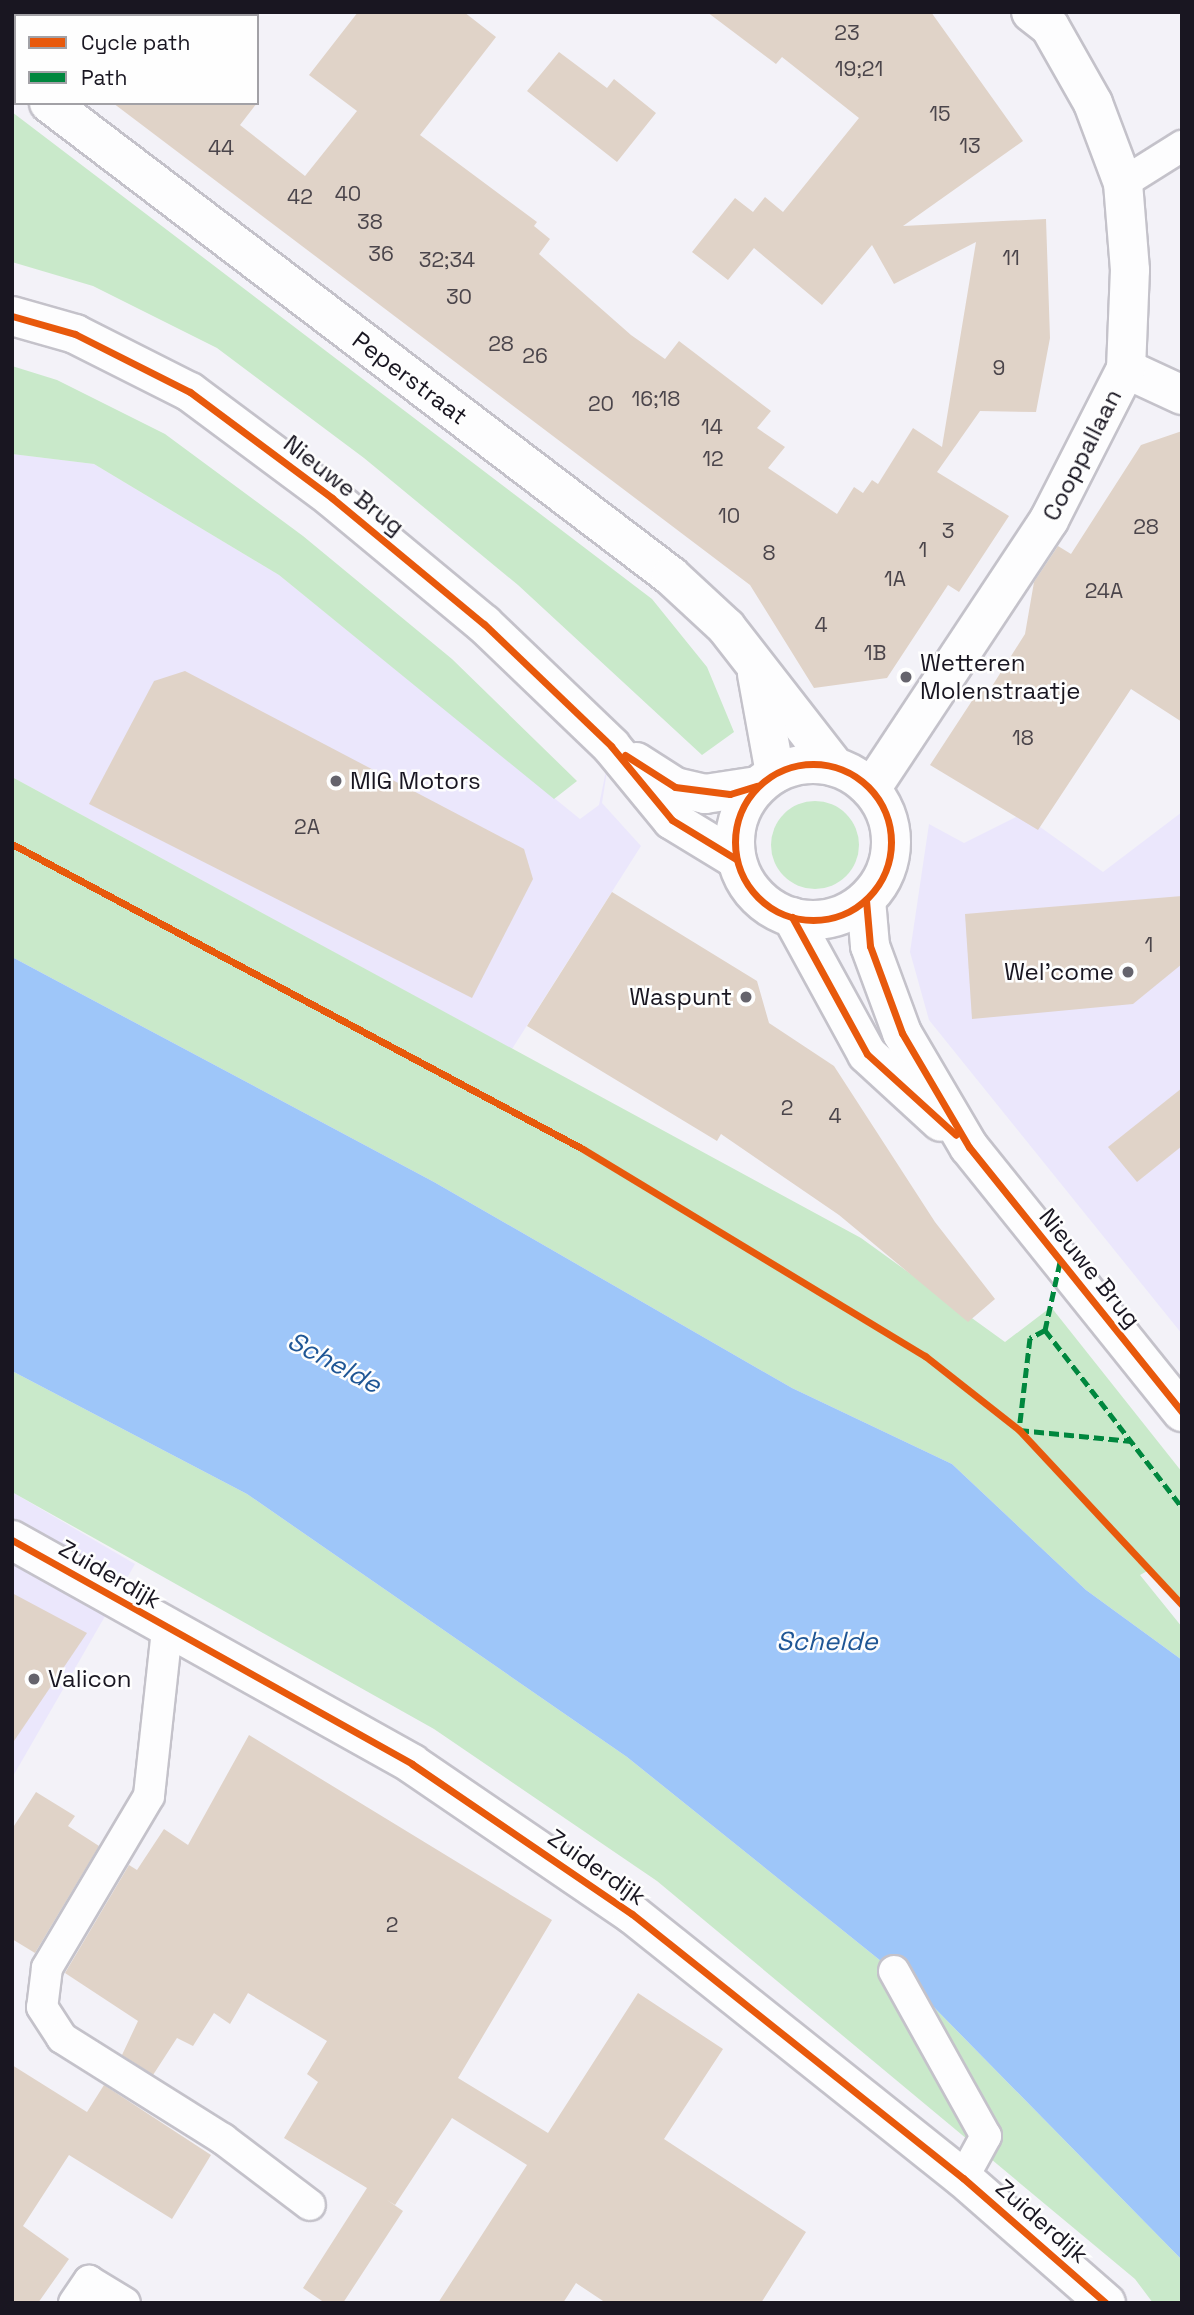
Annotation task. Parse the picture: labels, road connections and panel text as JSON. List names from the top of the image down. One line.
{"streets":{"street":["Peperstraat","Cooppallaan","Nieuwe Brug","Zuiderdijk"]},"crossings":[["Peperstraat","Cooppallaan"],["Peperstraat","Nieuwe Brug"],["Cooppallaan","Nieuwe Brug"]],"water":["Schelde"],"places":["Wetteren Molenstraatje","MIG Motors","Wel'come","Waspunt","Valicon"],"house_numbers":["23","19;21","15","13","44","40","42","38","36","11","32;34","30","28","26","9","16;18","20","14","12","10","28","3","1","8","1A","24A","4","1B","18","2A","1","2","4","2"],"legend":["Cycle path","Path"]}
